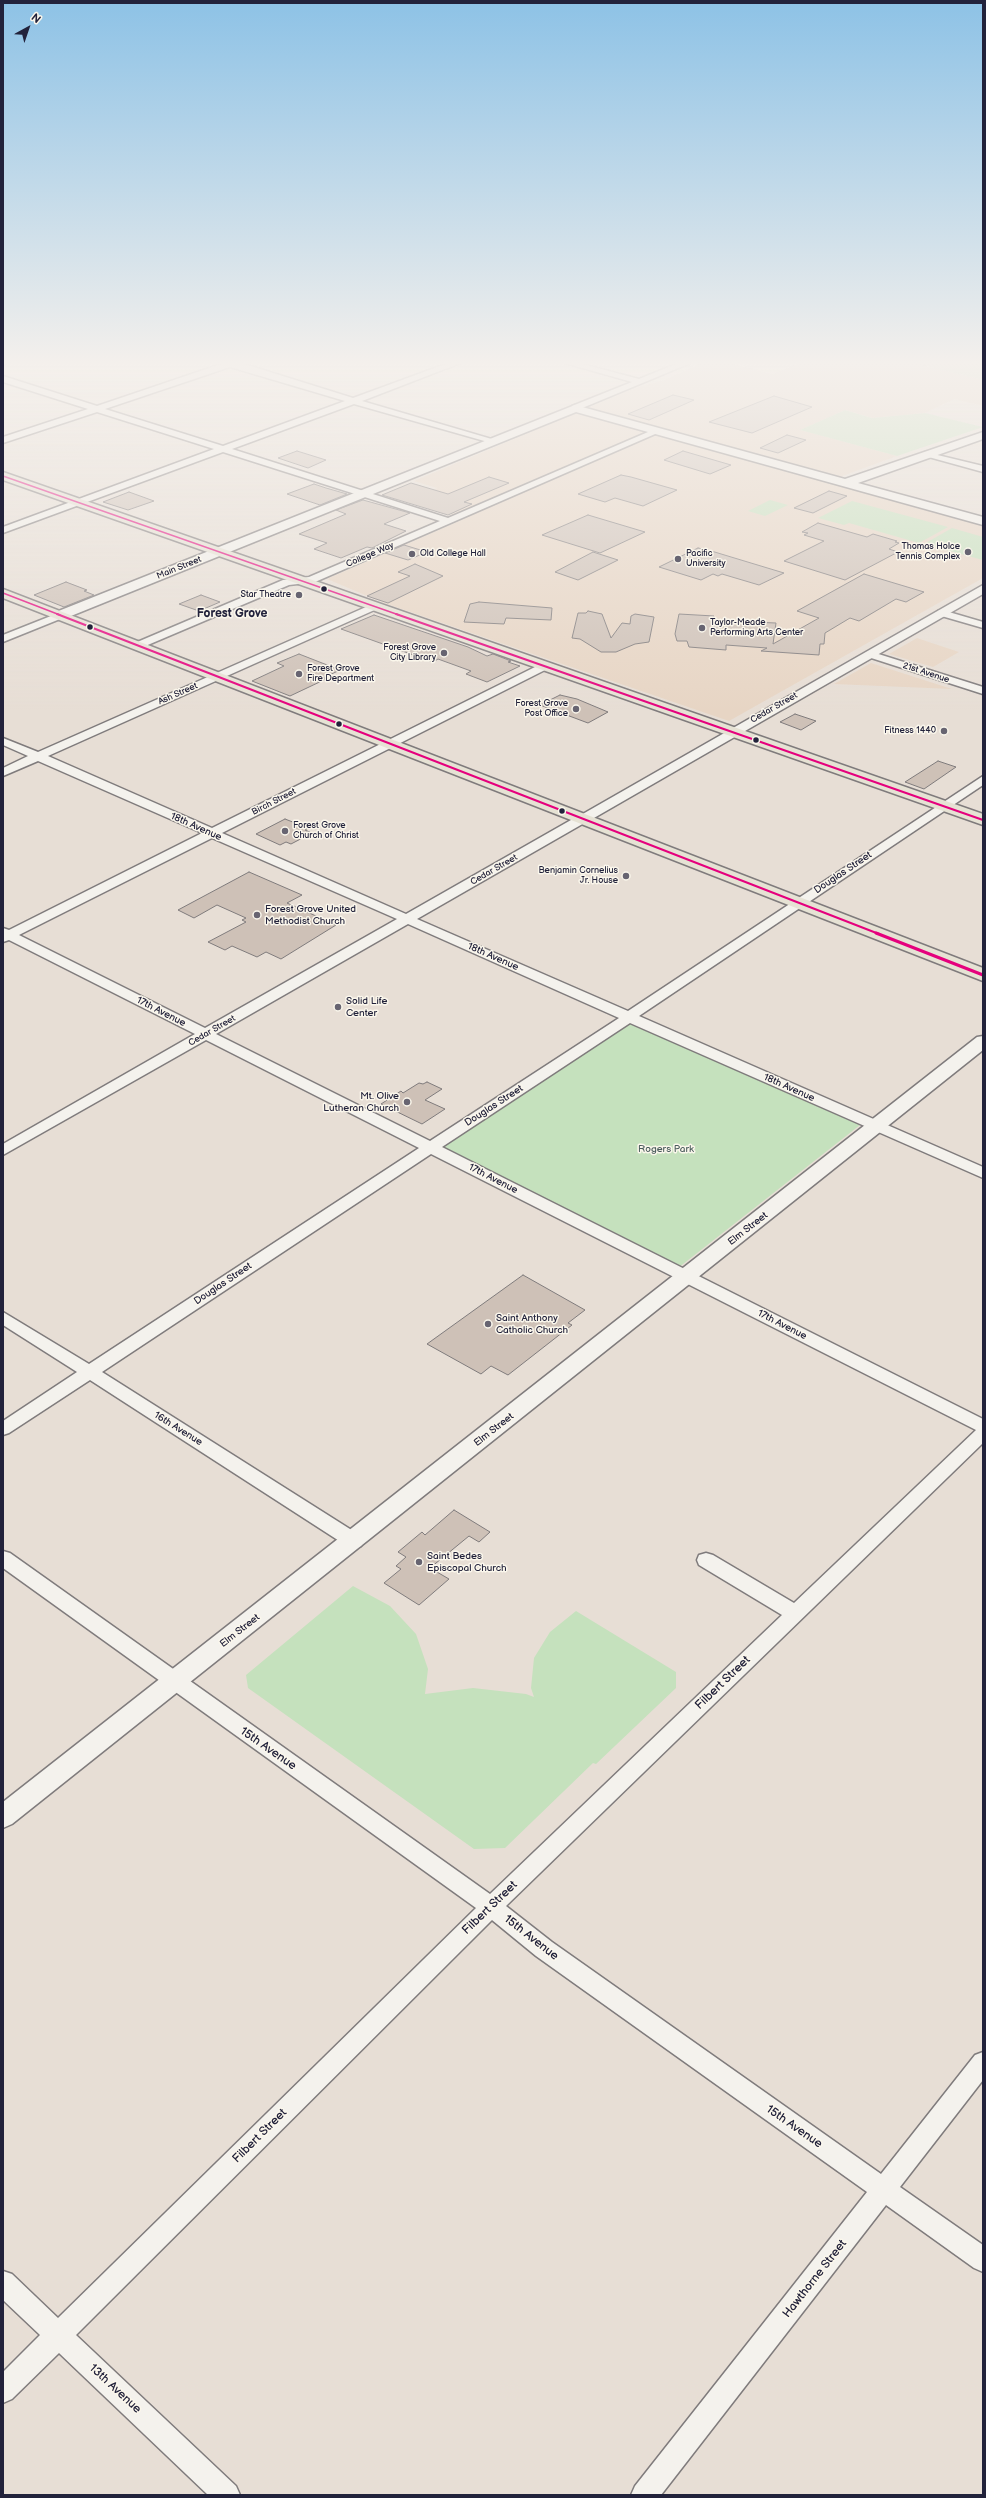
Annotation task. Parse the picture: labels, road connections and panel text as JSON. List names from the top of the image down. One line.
{"streets":{"street":["College Way","Main Street","21st Avenue","Ash Street","Cedar Street","Birch Street","18th Avenue","Douglas Street","17th Avenue","Elm Street","16th Avenue","Filbert Street","15th Avenue","Hawthorne Street","13th Avenue"]},"crossings":[["21st Avenue","Cedar Street"],["Ash Street","18th Avenue"],["Cedar Street","18th Avenue"],["Cedar Street","17th Avenue"],["Birch Street","18th Avenue"],["Birch Street","17th Avenue"],["18th Avenue","Douglas Street"],["18th Avenue","Elm Street"],["Douglas Street","17th Avenue"],["Douglas Street","16th Avenue"],["17th Avenue","Elm Street"],["Elm Street","16th Avenue"],["Elm Street","15th Avenue"],["Filbert Street","15th Avenue"],["Filbert Street","13th Avenue"],["15th Avenue","Hawthorne Street"]],"districts":["Forest Grove"],"parks":["Rogers Park"],"places":["Thomas Holce Tennis Complex","Old College Hall","Pacific University","Star Theatre","Taylor-Meade Performing Arts Center","Forest Grove City Library","Forest Grove Fire Department","Forest Grove Post Office","Fitness 1440","Forest Grove Church of Christ","Benjamin Cornelius Jr. House","Forest Grove United Methodist Church","Solid Life Center","Mt. Olive Lutheran Church","Saint Anthony Catholic Church","Saint Bedes Episcopal Church"],"north":"top right"}
